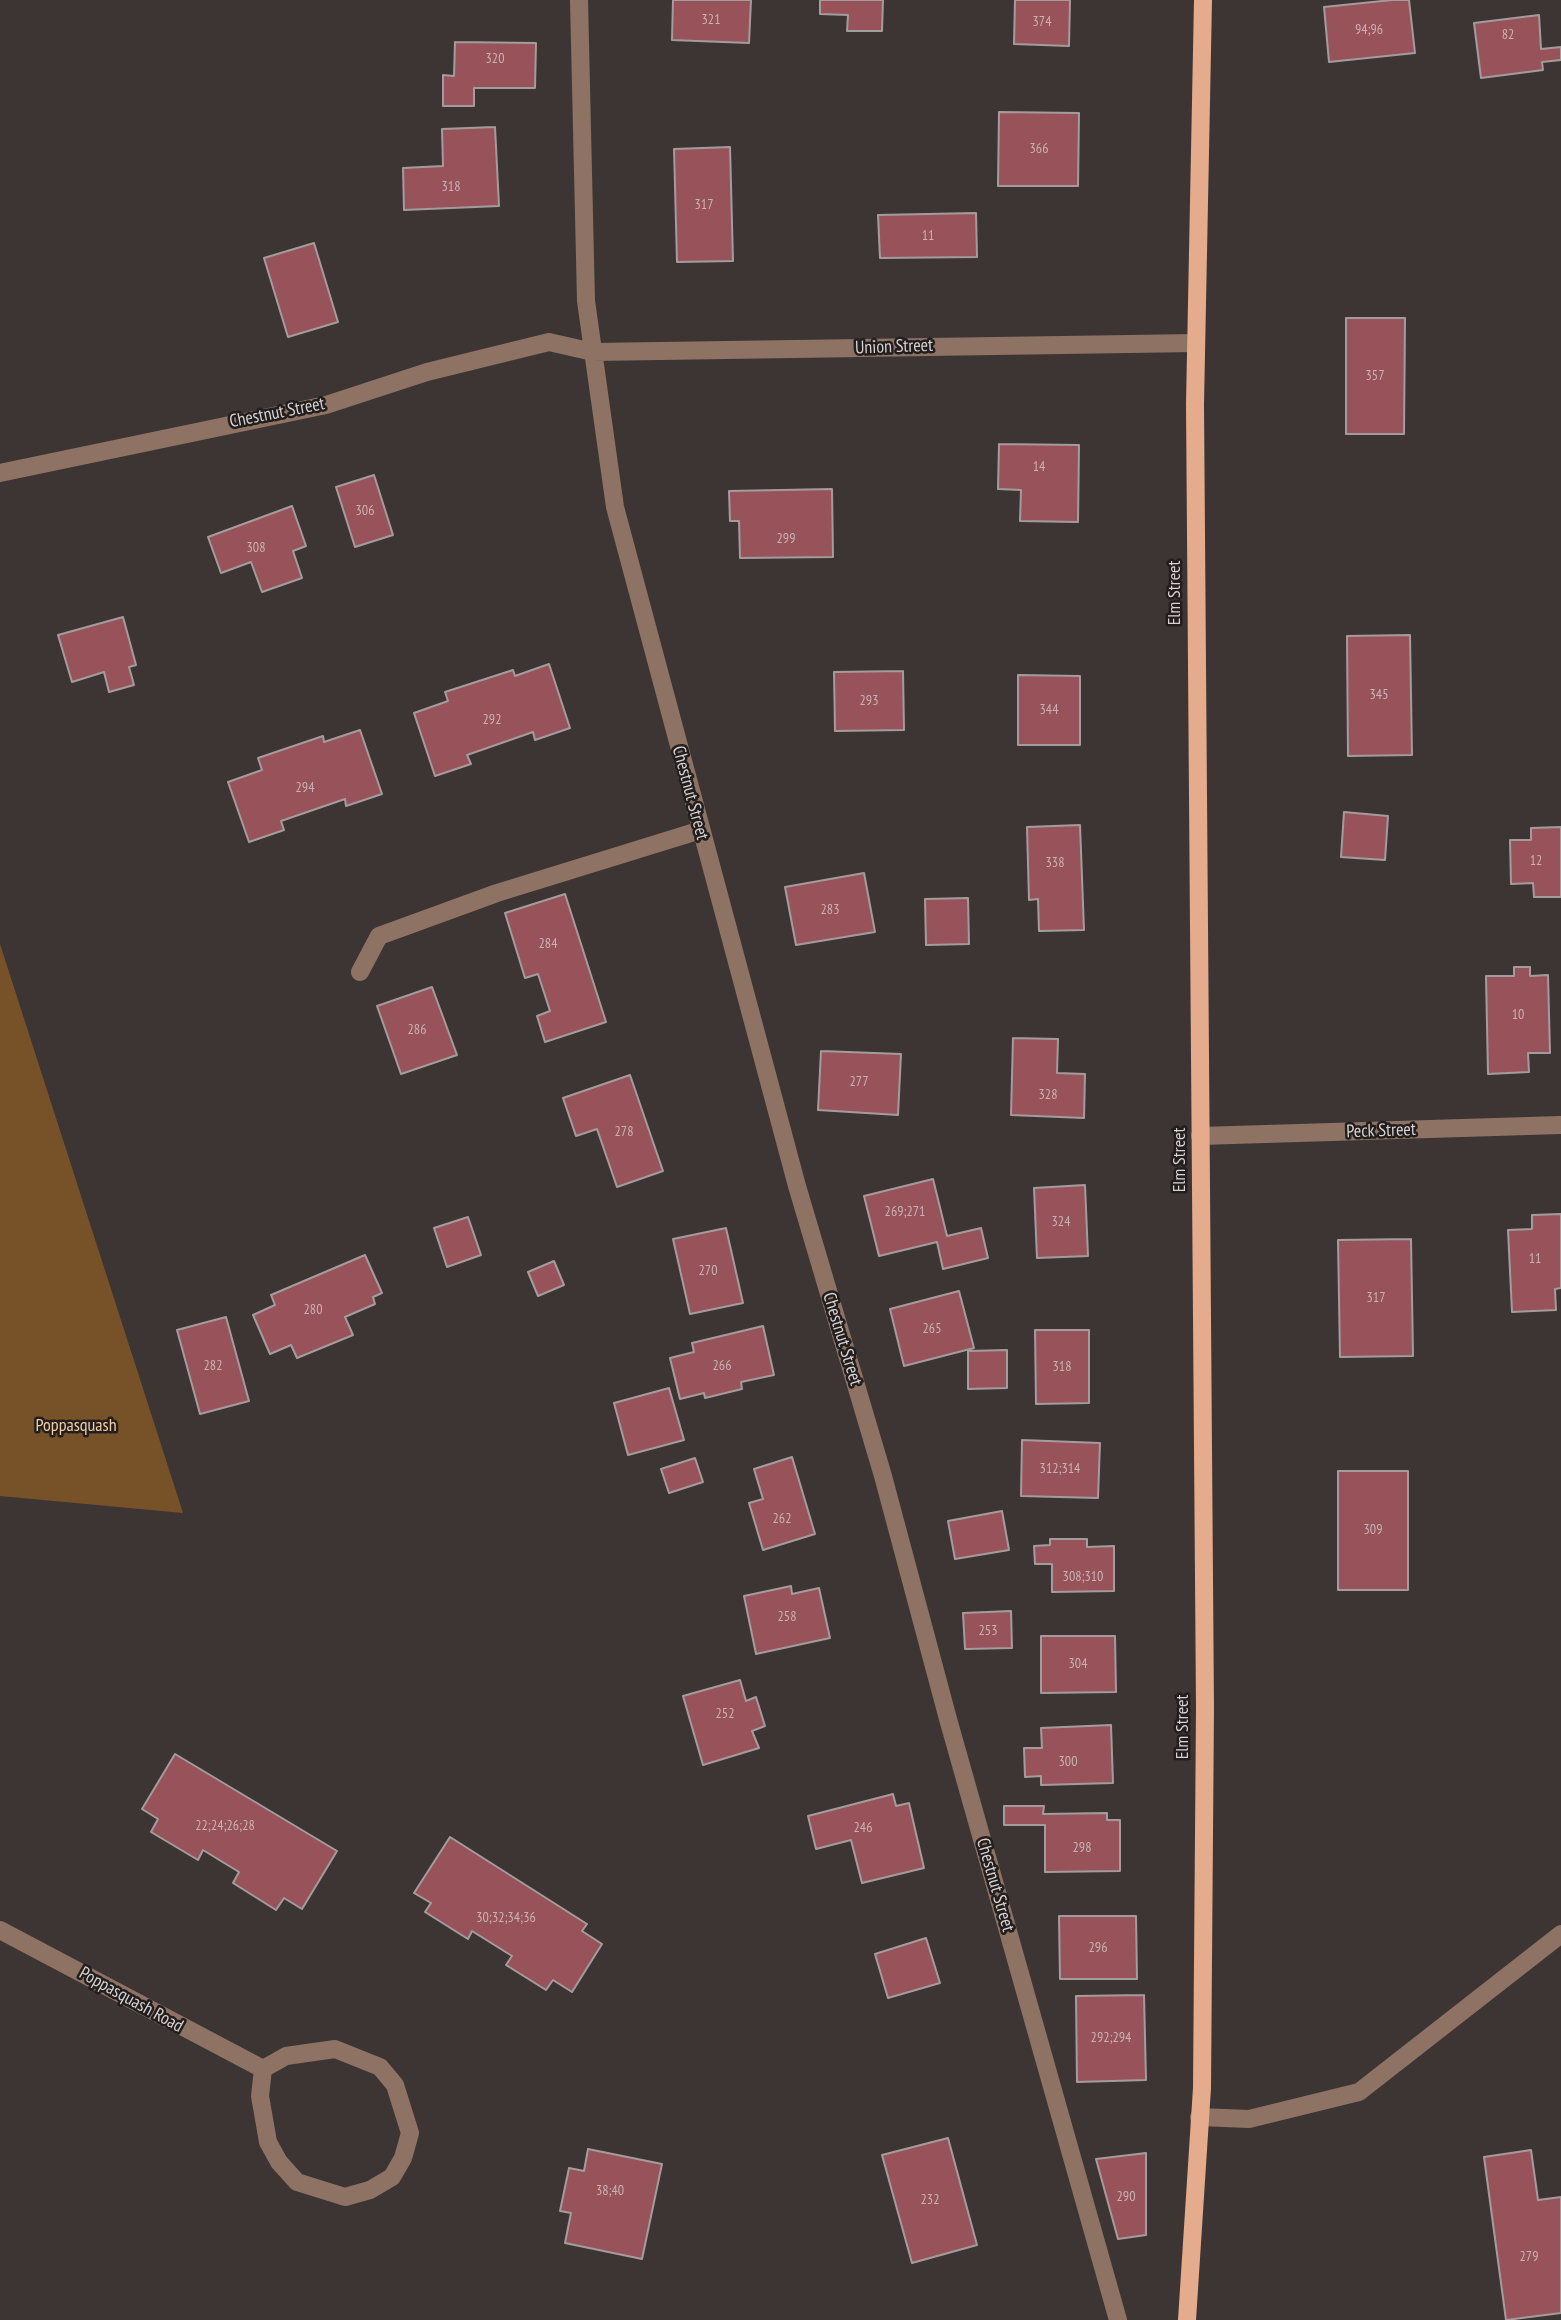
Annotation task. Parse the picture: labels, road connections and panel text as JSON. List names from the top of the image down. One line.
{"streets":{"main road":["Elm Street"],"street":["Union Street","Chestnut Street","Peck Street","Poppasquash Road"]},"crossings":[["Union Street","Chestnut Street"],["Union Street","Elm Street"],["Elm Street","Peck Street"]],"parks":["Poppasquash"],"house_numbers":["321","374","94;96","82","320","366","318","317","11","357","14","306","299","308","345","293","344","292","294","12","338","283","284","10","286","277","328","278","269;271","324","11","270","317","280","265","282","266","318","312;314","262","309","308;310","258","253","304","252","300","22;24;26;28","246","298","30;32;34;36","296","292;294","38;40","290","232","279"]}
